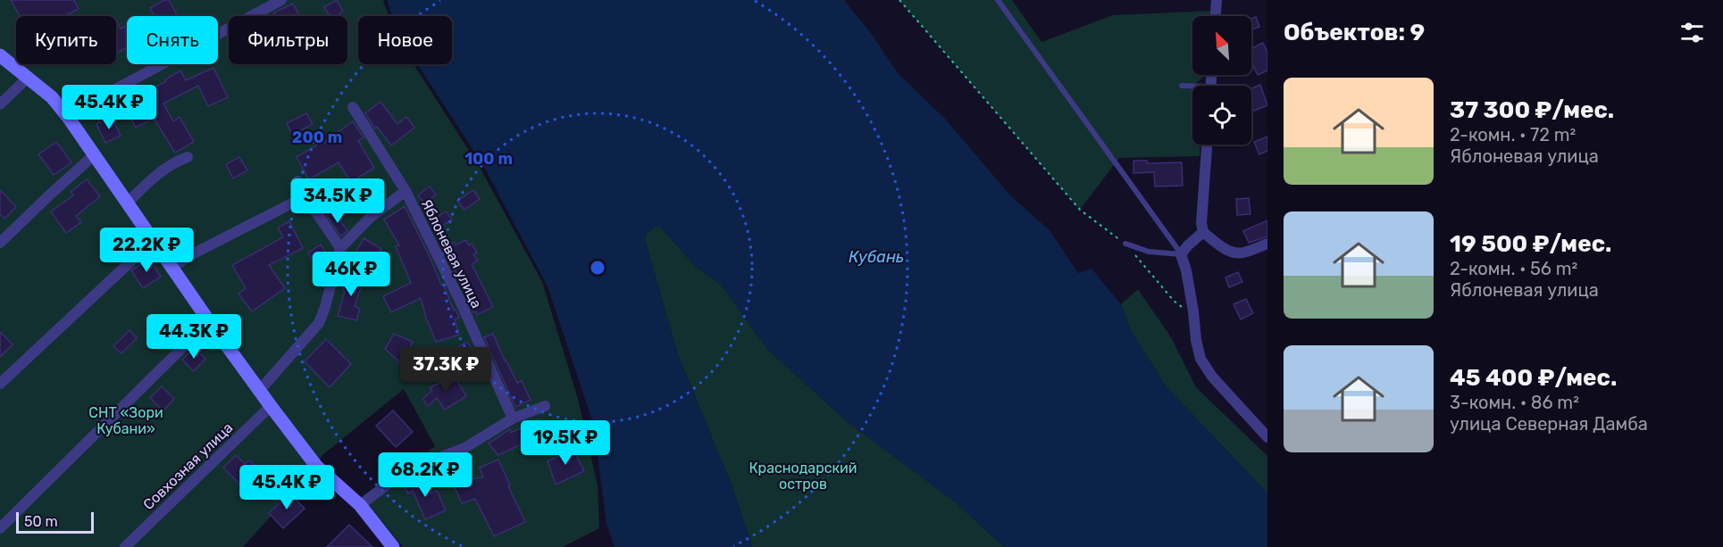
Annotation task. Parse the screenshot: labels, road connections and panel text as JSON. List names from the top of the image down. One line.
{"streets":{"street":["Яблоневая улица","Совхозная улица"]},"water":["Кубань"],"parks":["СНТ «Зори Кубани»","Краснодарский остров"],"scale_bar":"50 m","north":"top left","page":{"heading":"Объектов: 9","chip":["Купить","Снять","Фильтры","Новое"],"list":[{"name":"37 300 ₽/мес.","note":"2-комн. · 72 m² · Яблоневая улица"},{"name":"19 500 ₽/мес.","note":"2-комн. · 56 m² · Яблоневая улица"},{"name":"45 400 ₽/мес.","note":"3-комн. · 86 m² · улица Северная Дамба"}],"price":["45.4K ₽","34.5K ₽","22.2K ₽","46K ₽","44.3K ₽","37.3K ₽","19.5K ₽","68.2K ₽","45.4K ₽"],"scale":"50 m"},"rings":["200 m","100 m"]}
